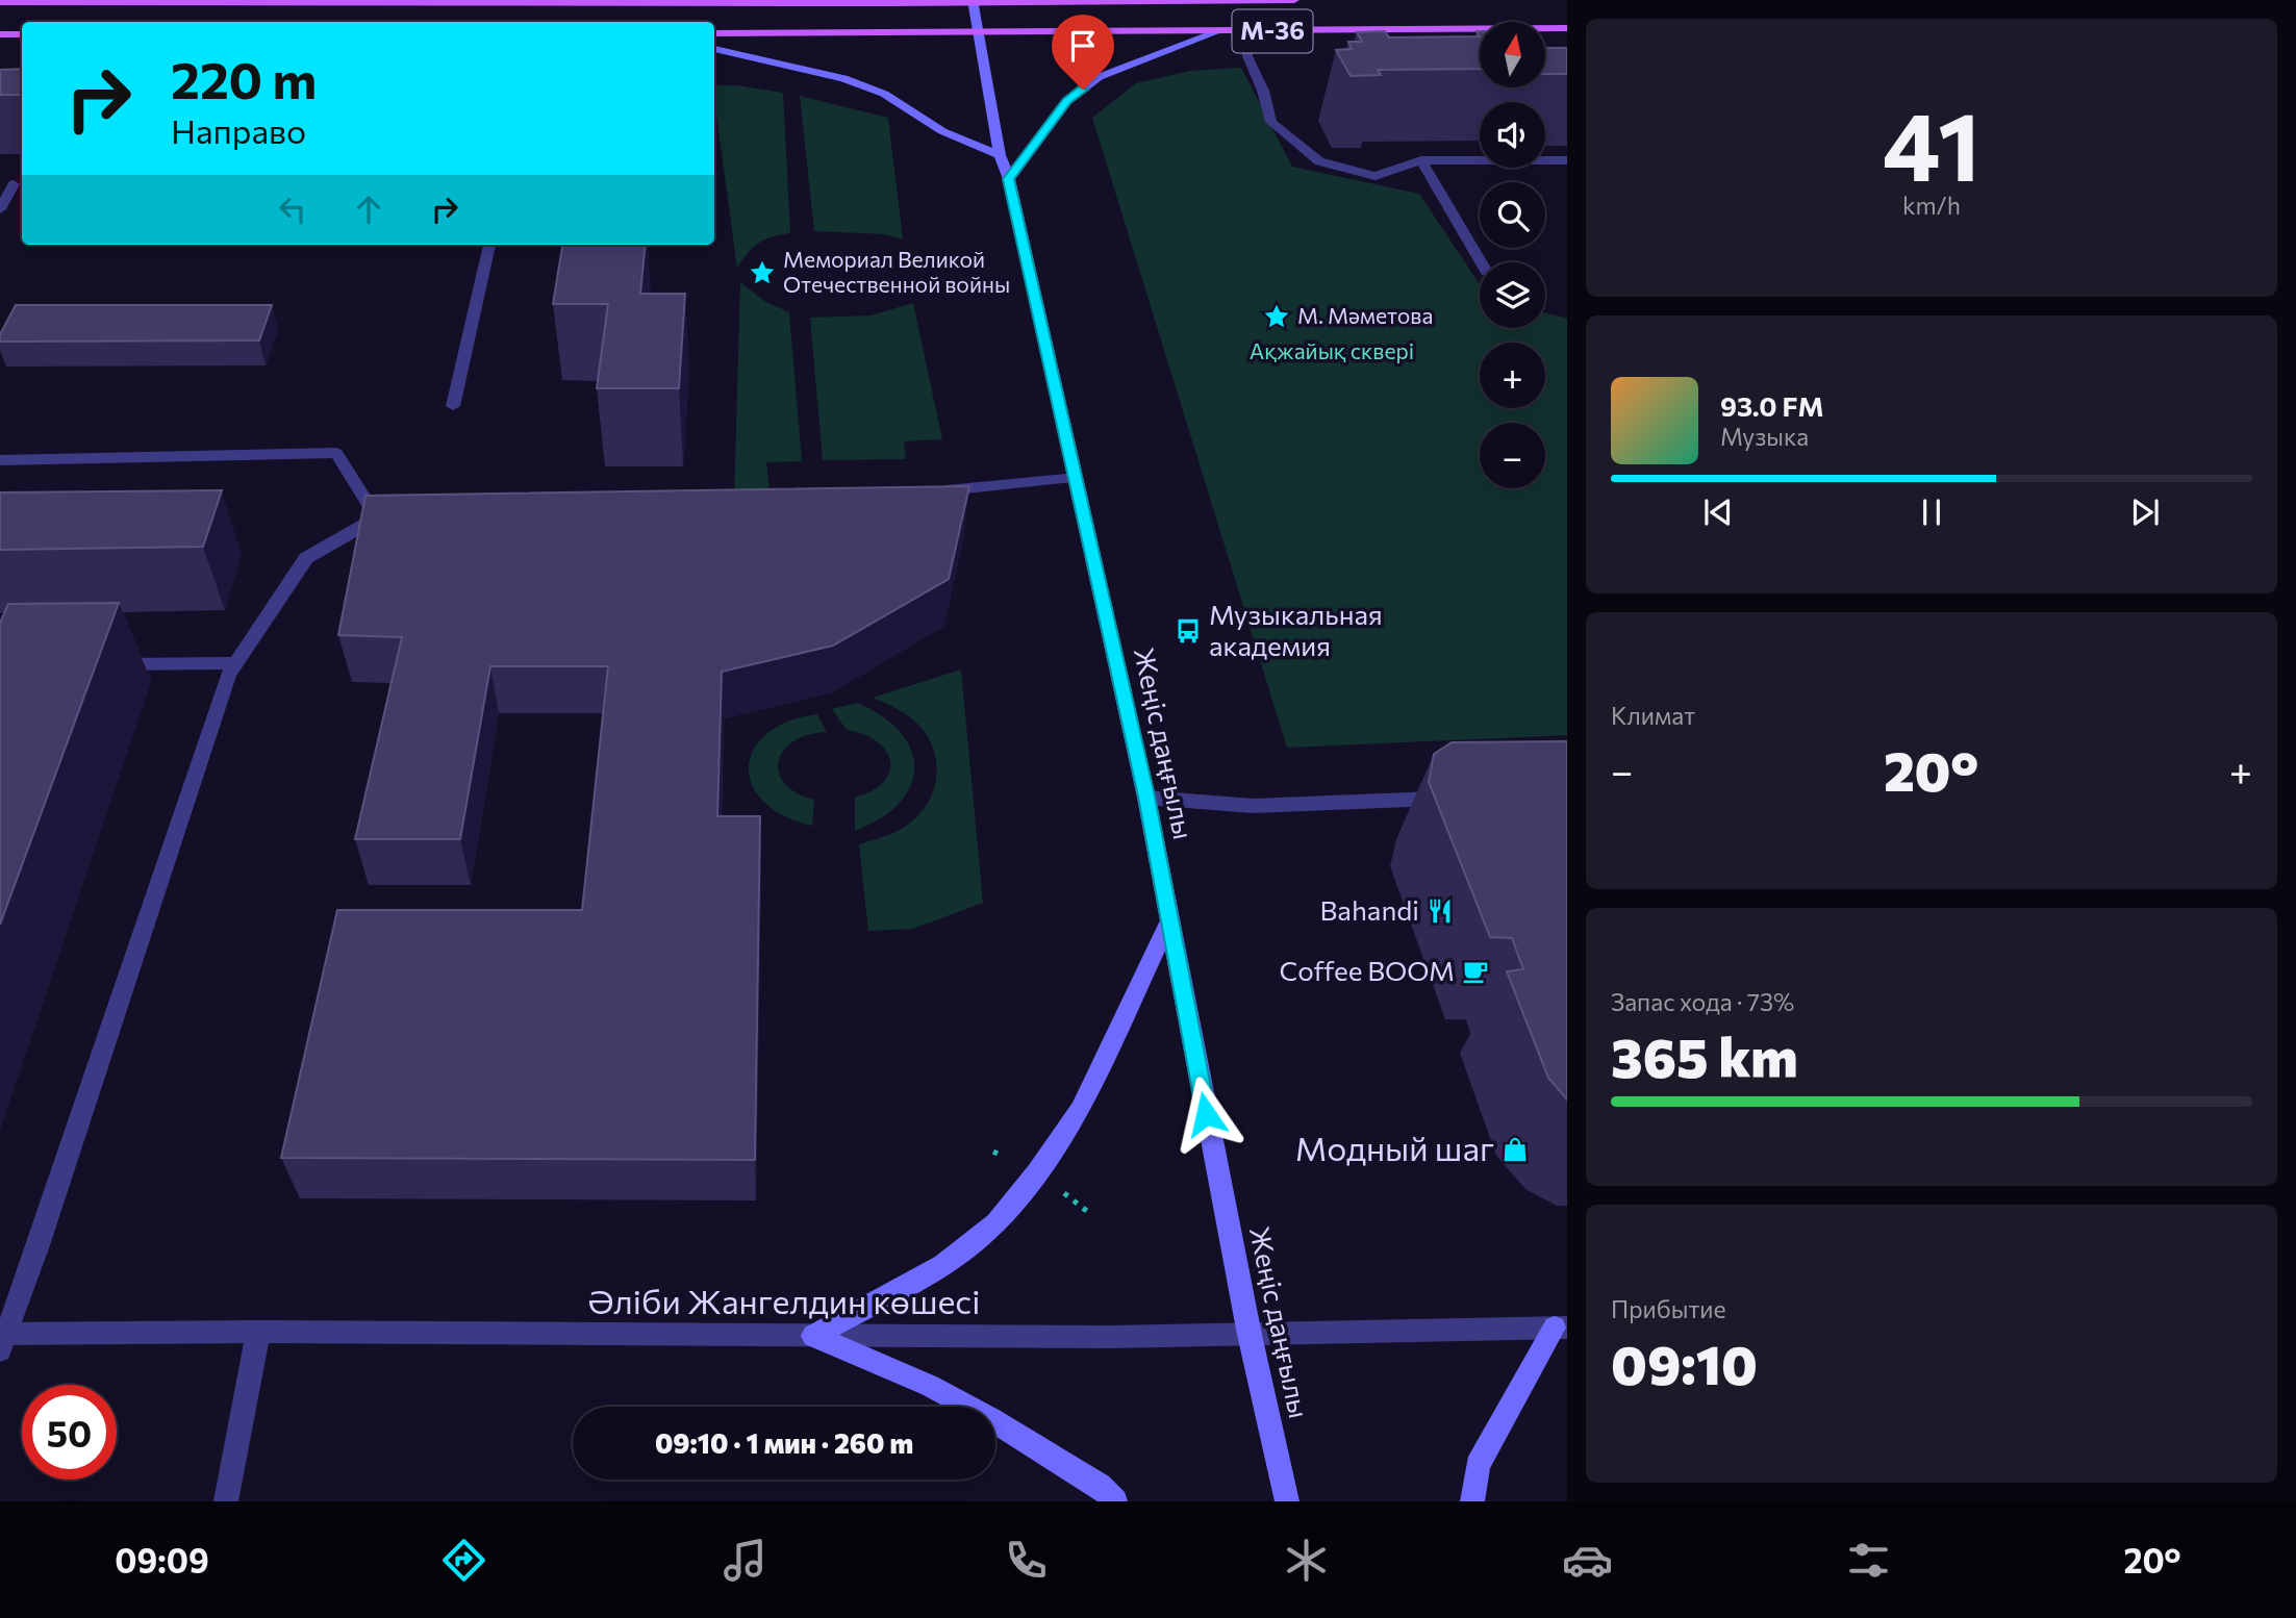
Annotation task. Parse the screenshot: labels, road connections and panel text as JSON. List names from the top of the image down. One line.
{"streets":{"main road":["M-36","Жеңіс даңғылы"],"street":["Әліби Жангелдин көшесі"]},"crossings":[["M-36","Жеңіс даңғылы"],["Жеңіс даңғылы","Әліби Жангелдин көшесі"]],"parks":["Ақжайық сквері"],"places":{"place":["Мемориал Великой Отечественной войны","М. Мәметова"],"bus stop":["Музыкальная академия"],"restaurant":["Bahandi"],"cafe":["Coffee BOOM"],"shop":["Модный шаг"]},"north":"top","page":{"tile":[["41","km/h"],"Климат",["Запас хода · 73%","365 km"],["Прибытие","09:10"]],"map_buttons":["+","−"],"turn":["220 m","Направо"],"song":["93.0 FM","Музыка"],"heat":["−","20°","+"],"limit":"50","trip":"09:10 · 1 мин · 260 m","tabs":["09:09","20°"]}}
